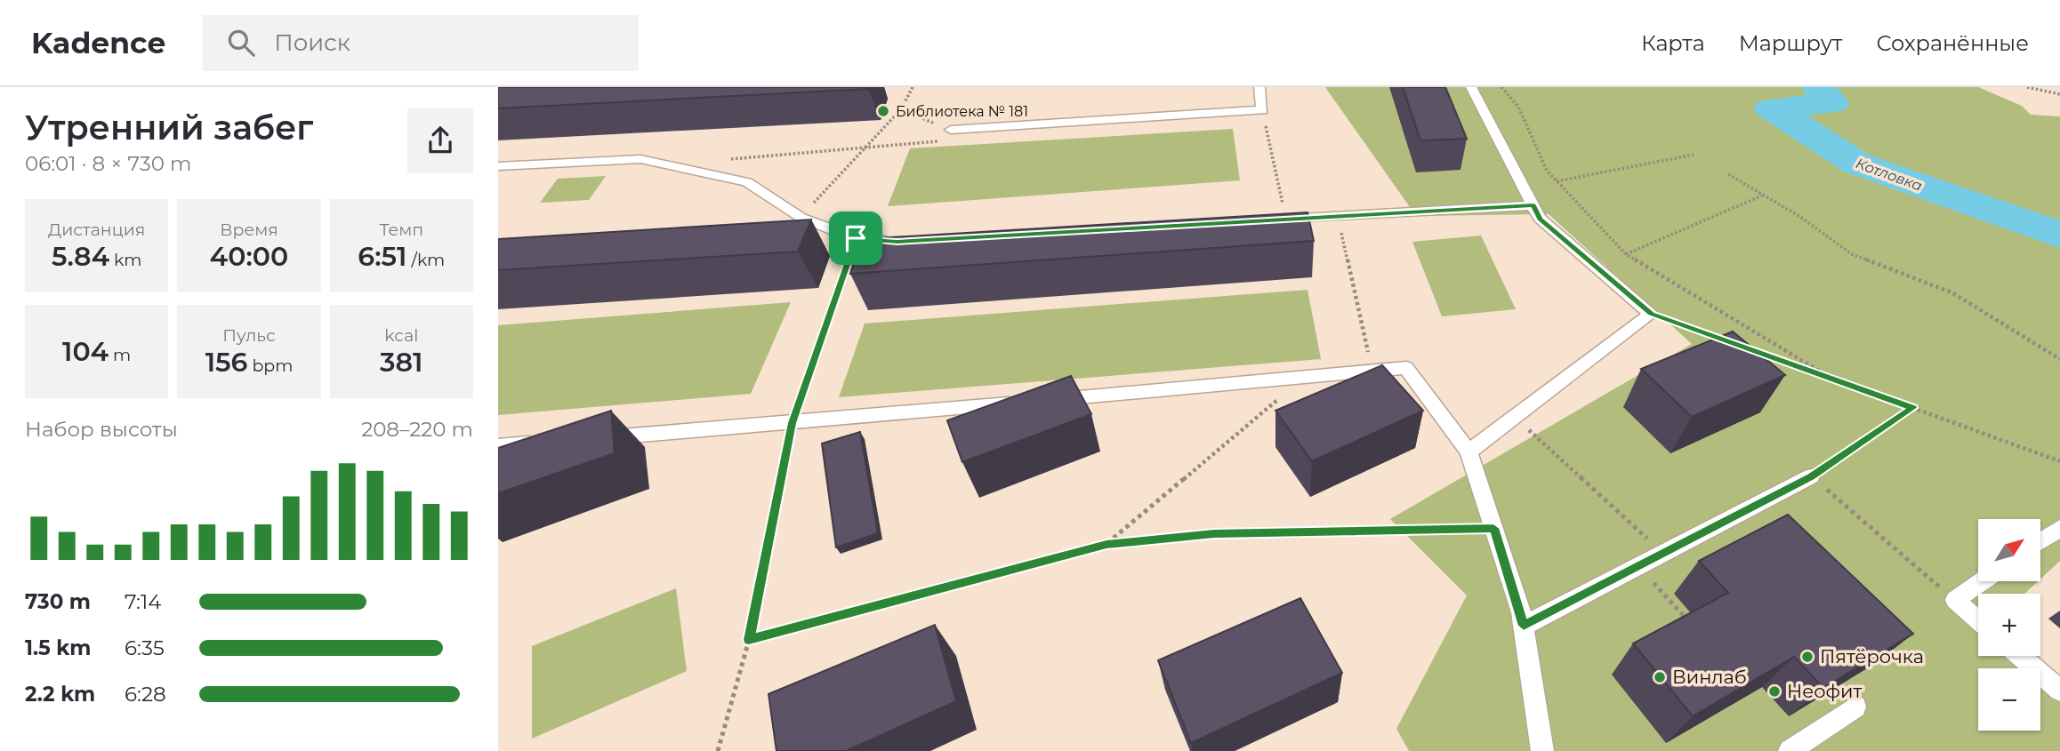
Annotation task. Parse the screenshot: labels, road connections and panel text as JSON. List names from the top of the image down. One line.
{"water":["Котловка"],"places":["Библиотека № 181","Пятёрочка","Винлаб","Неофит"],"north":"top right","page":{"header":"Kadence","search":"Поиск","nav":["Карта","Маршрут","Сохранённые"],"heading":["Утренний забег","06:01 · 8 × 730 m"],"stats":[["Дистанция","5.84 km"],["Время","40:00"],["Темп","6:51 /km"],["104 m"],["Пульс","156 bpm"],["kcal","381"]],"chart":["Набор высоты","208–220 m"],"map_buttons":["+","−"],"list":[{"name":"730 m","note":"7:14"},{"name":"1.5 km","note":"6:35"},{"name":"2.2 km","note":"6:28"}]}}
